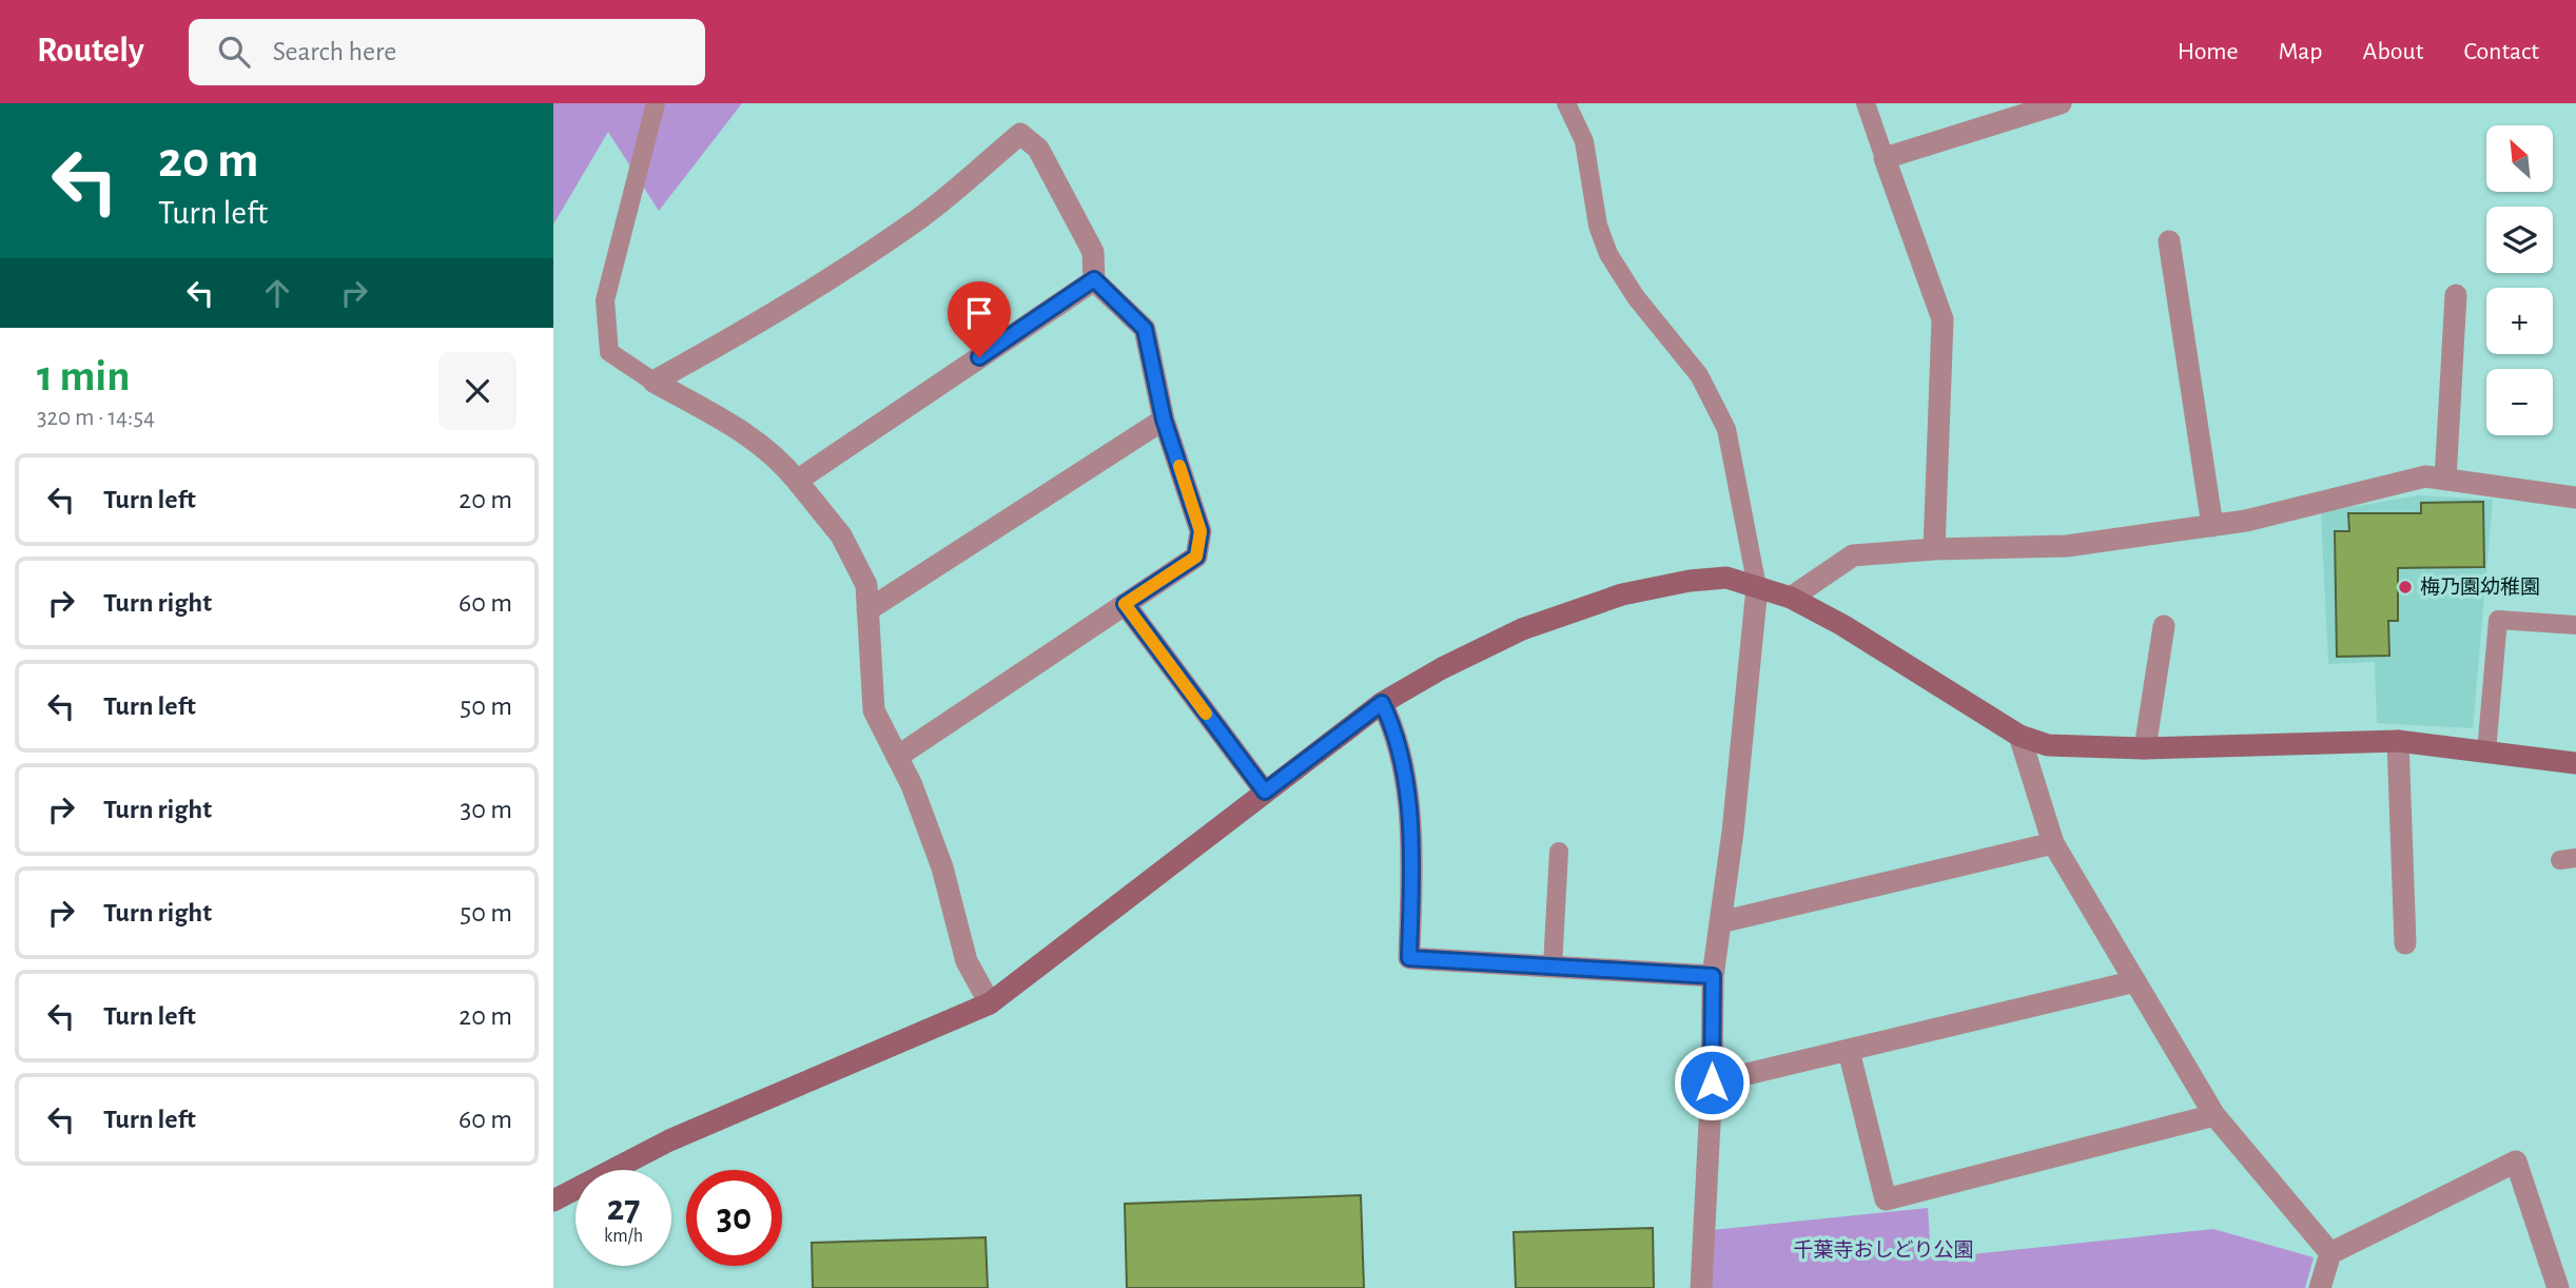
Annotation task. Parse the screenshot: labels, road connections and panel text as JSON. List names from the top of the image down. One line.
{"parks":["千葉寺おしどり公園"],"places":["梅乃園幼稚園"],"north":"top left","page":{"header":"Routely","search":"Search here","nav":["Home","Map","About","Contact"],"turn":["20 m","Turn left"],"map_buttons":["+","−"],"heading":["1 min","320 m · 14:54"],"list":[{"name":"Turn left","value":"20 m"},{"name":"Turn right","value":"60 m"},{"name":"Turn left","value":"50 m"},{"name":"Turn right","value":"30 m"},{"name":"Turn right","value":"50 m"},{"name":"Turn left","value":"20 m"},{"name":"Turn left","value":"60 m"}],"speed":"27 km/h","limit":"30"}}
